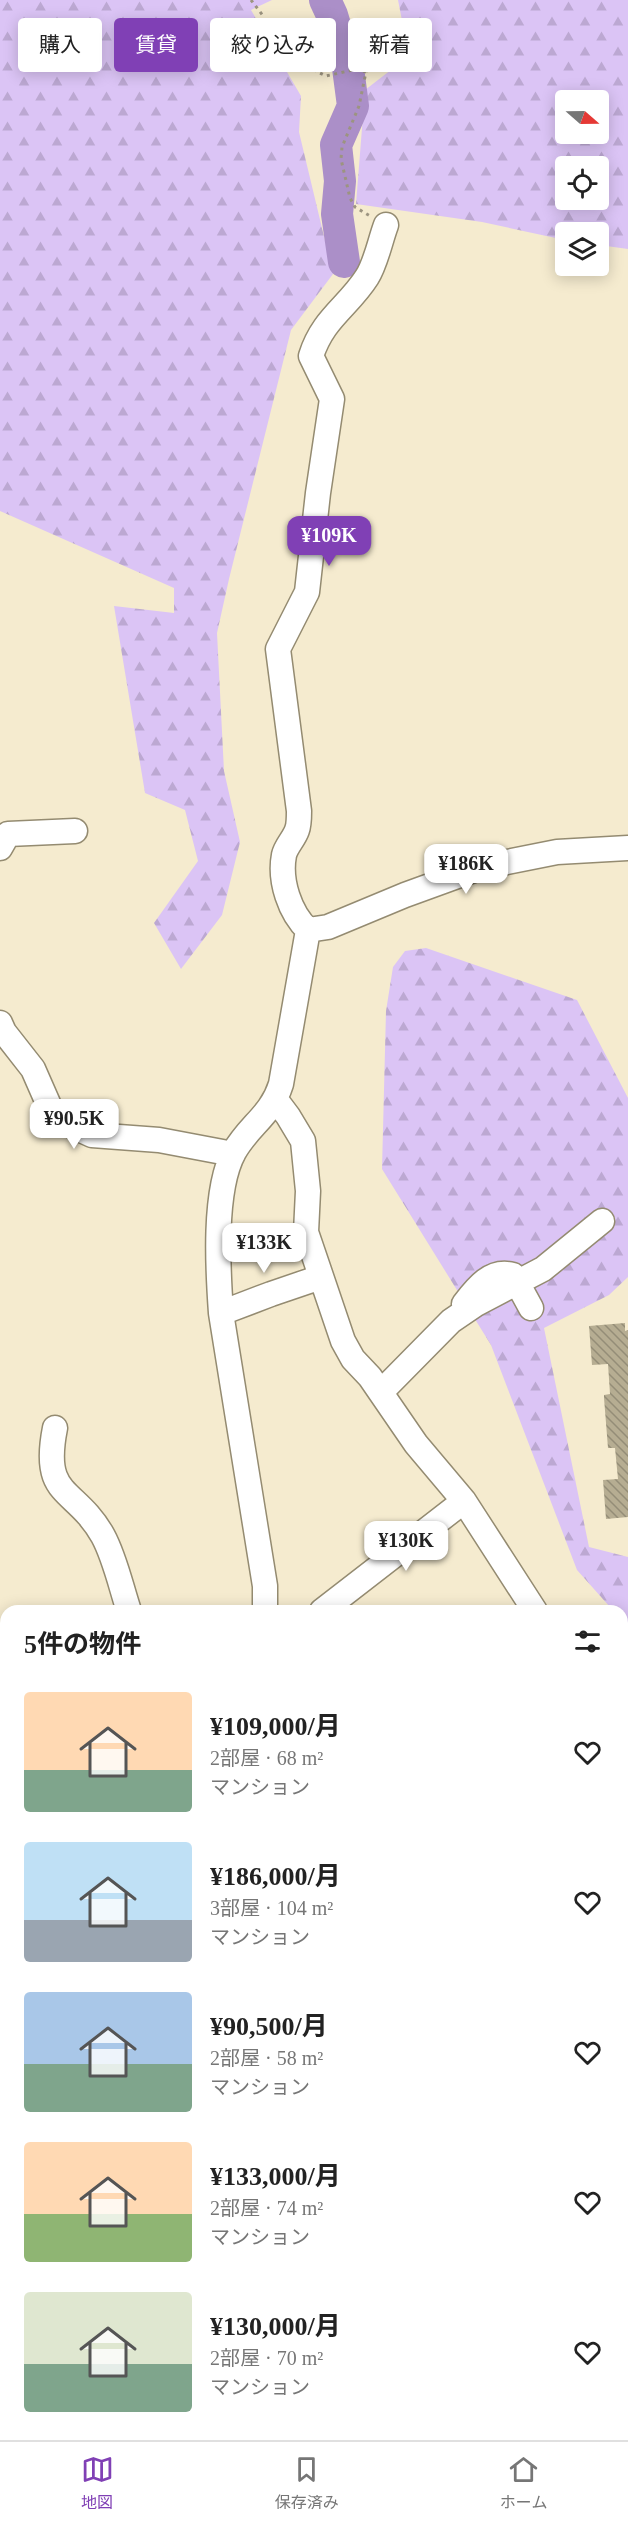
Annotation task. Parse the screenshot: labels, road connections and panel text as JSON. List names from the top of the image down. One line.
{"north":"right","page":{"chip":["購入","賃貸","絞り込み","新着"],"price":["¥109K","¥186K","¥90.5K","¥133K","¥130K"],"heading":"5件の物件","list":[{"name":"¥109,000/月","note":"2部屋 · 68 m² · マンション"},{"name":"¥186,000/月","note":"3部屋 · 104 m² · マンション"},{"name":"¥90,500/月","note":"2部屋 · 58 m² · マンション"},{"name":"¥133,000/月","note":"2部屋 · 74 m² · マンション"},{"name":"¥130,000/月","note":"2部屋 · 70 m² · マンション"}],"tabs":["地図","保存済み","ホーム"]}}
